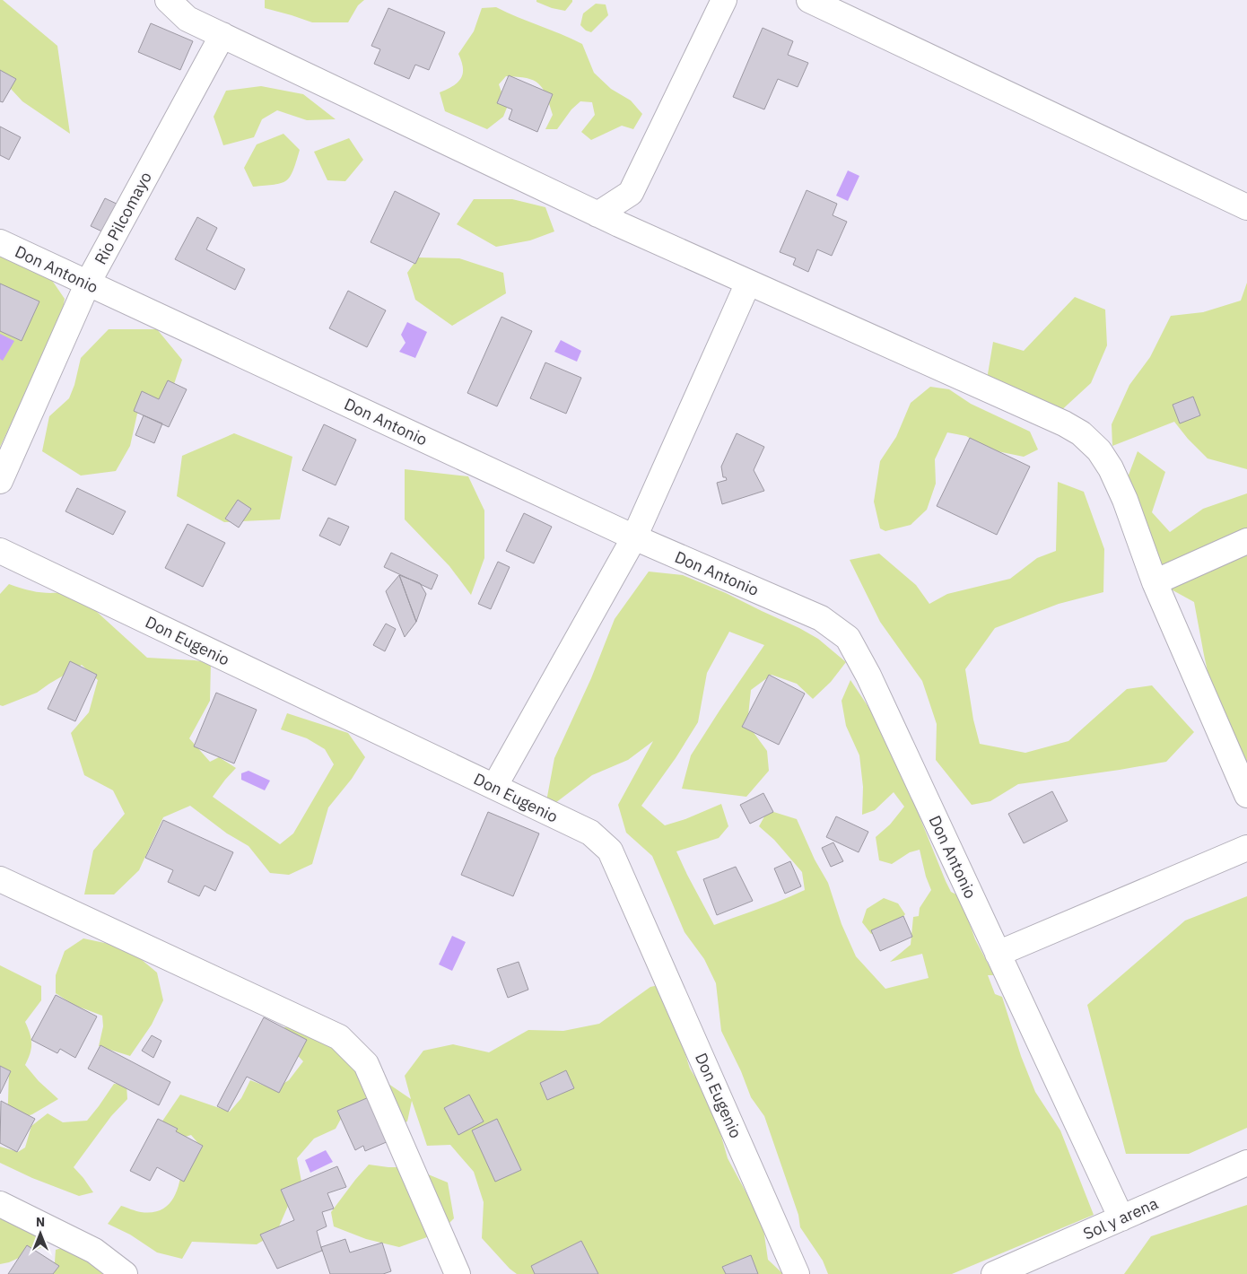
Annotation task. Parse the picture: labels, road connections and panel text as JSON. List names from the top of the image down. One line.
{"streets":{"street":["Rio Pilcomayo","Don Antonio","Don Eugenio","Sol y arena"]},"crossings":[["Rio Pilcomayo","Don Antonio"],["Don Antonio","Sol y arena"]],"north":"top"}
